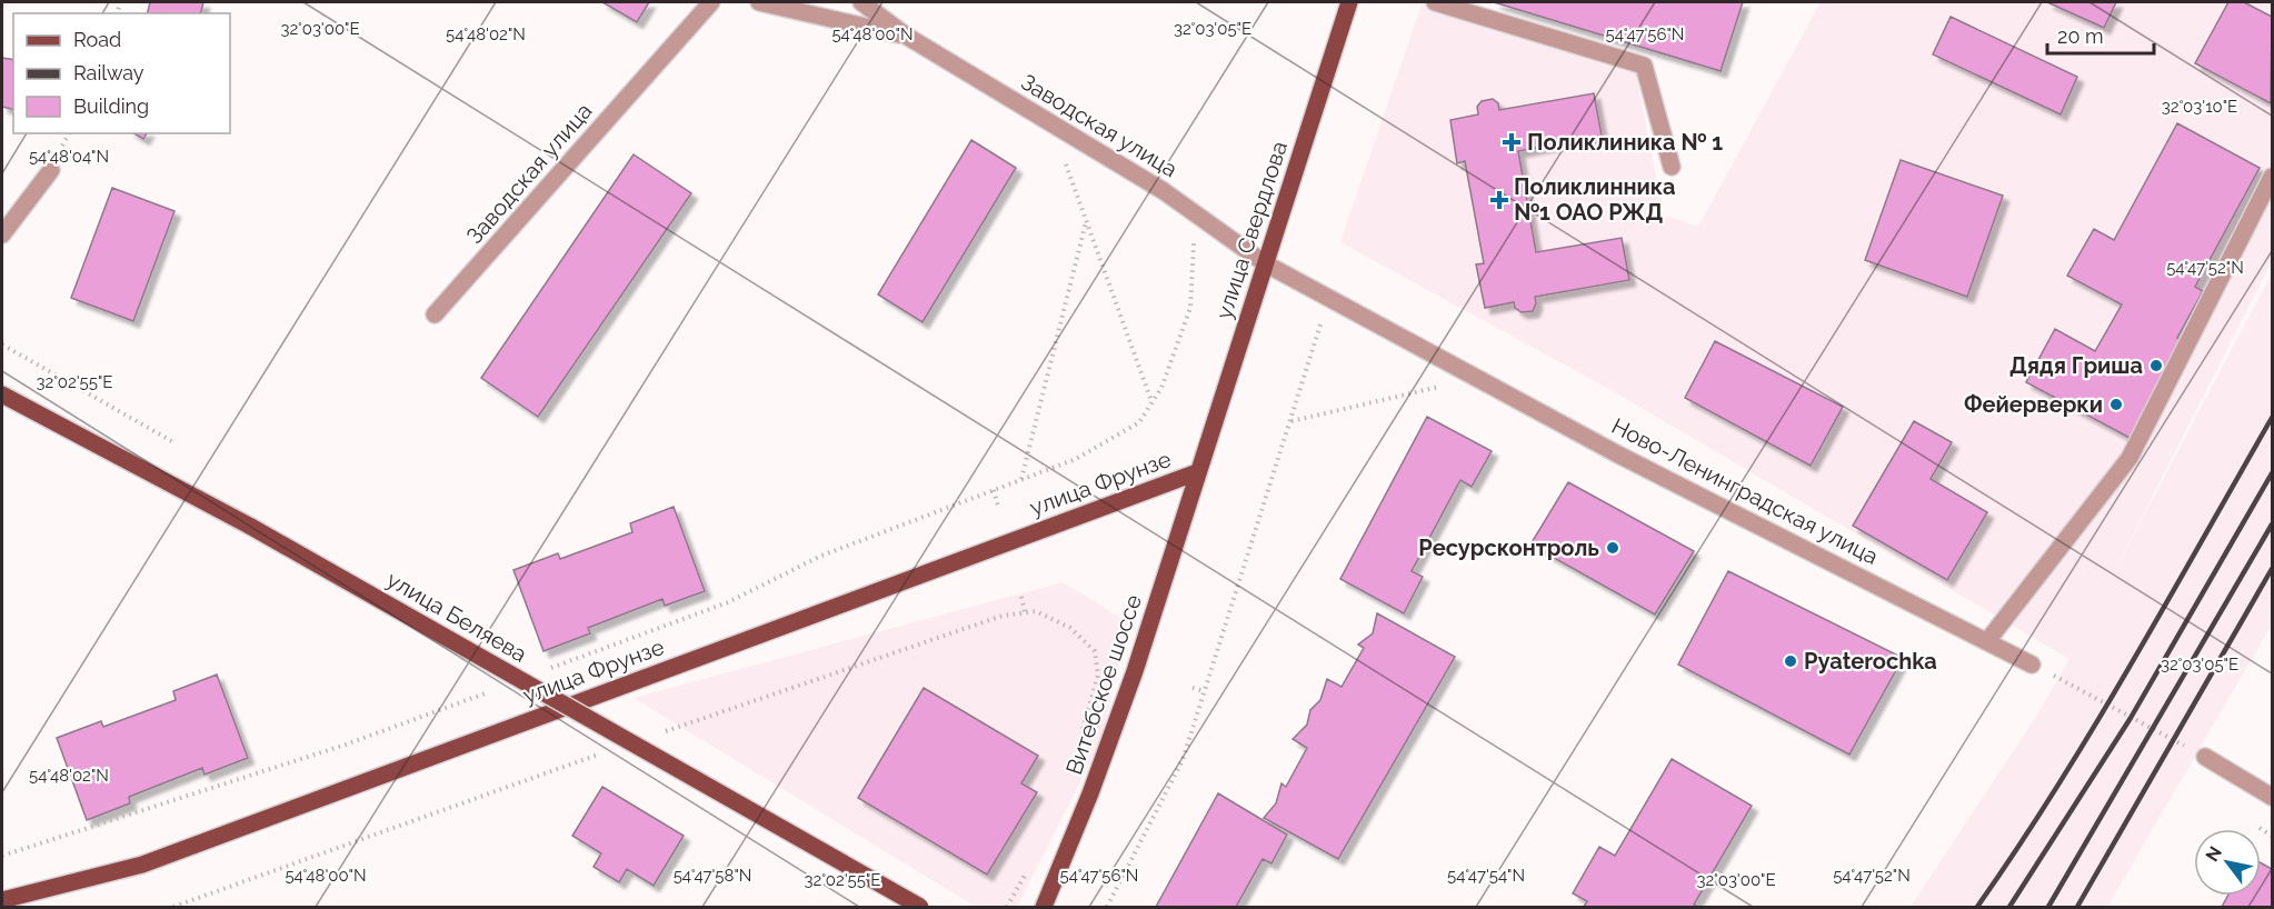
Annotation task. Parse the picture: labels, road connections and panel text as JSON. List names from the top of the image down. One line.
{"streets":{"main road":["улица Свердлова","улица Фрунзе","улица Беляева","Витебское шоссе"],"street":["Заводская улица","Ново-Ленинградская улица"]},"crossings":[["Заводская улица","улица Свердлова"],["Заводская улица","Ново-Ленинградская улица"],["улица Свердлова","улица Фрунзе"],["улица Свердлова","Ново-Ленинградская улица"],["улица Свердлова","Витебское шоссе"],["улица Фрунзе","Витебское шоссе"]],"places":{"health":["Поликлиника № 1","Поликлинника №1 ОАО РЖД"],"other":["Дядя Гриша","Фейерверки","Ресурсконтроль","Pyaterochka"]},"legend":["Road","Railway","Building"],"scale_bar":"20 m","north":"top left","coordinates":["32°03'05\"E","32°03'00\"E","54°48'02\"N","54°48'00\"N","54°47'56\"N","32°03'10\"E","54°48'04\"N","54°47'52\"N","32°02'55\"E","54°47'58\"N","54°47'54\"N"]}
